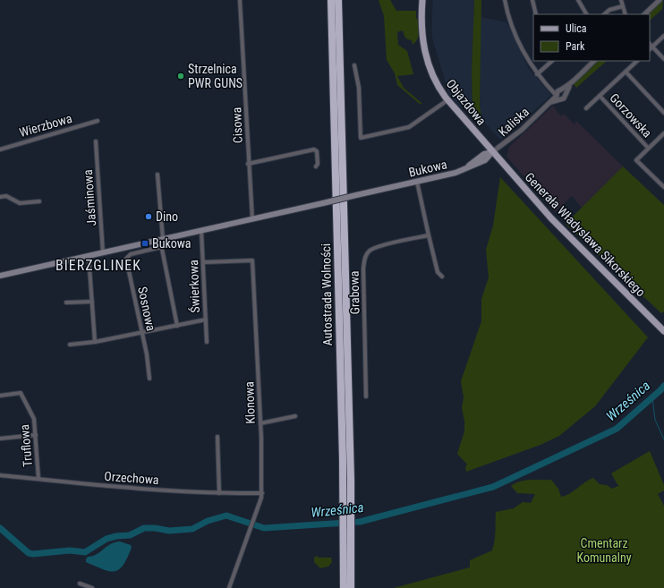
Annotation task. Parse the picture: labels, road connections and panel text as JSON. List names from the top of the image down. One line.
{"streets":{"highway":["Autostrada Wolności"],"main road":["Objazdowa","Bukowa","Generała Władysława Sikorskiego"],"street":["Gorzowska","Kaliska","Wierzbowa","Cisowa","Jaśminowa","Świerkowa","Grabowa","Sosnowa","Klonowa","Truflowa","Orzechowa"]},"crossings":[["Objazdowa","Kaliska"],["Objazdowa","Bukowa"],["Objazdowa","Generała Władysława Sikorskiego"],["Kaliska","Bukowa"],["Kaliska","Generała Władysława Sikorskiego"],["Cisowa","Bukowa"],["Bukowa","Generała Władysława Sikorskiego"],["Świerkowa","Klonowa"],["Klonowa","Orzechowa"],["Truflowa","Orzechowa"]],"districts":["BIERZGLINEK"],"water":["Wrześnica"],"parks":["Cmentarz Komunalny"],"places":{"other":["Strzelnica PWR GUNS","Dino"],"transit":["Bukowa"]},"legend":["Ulica","Park"]}
